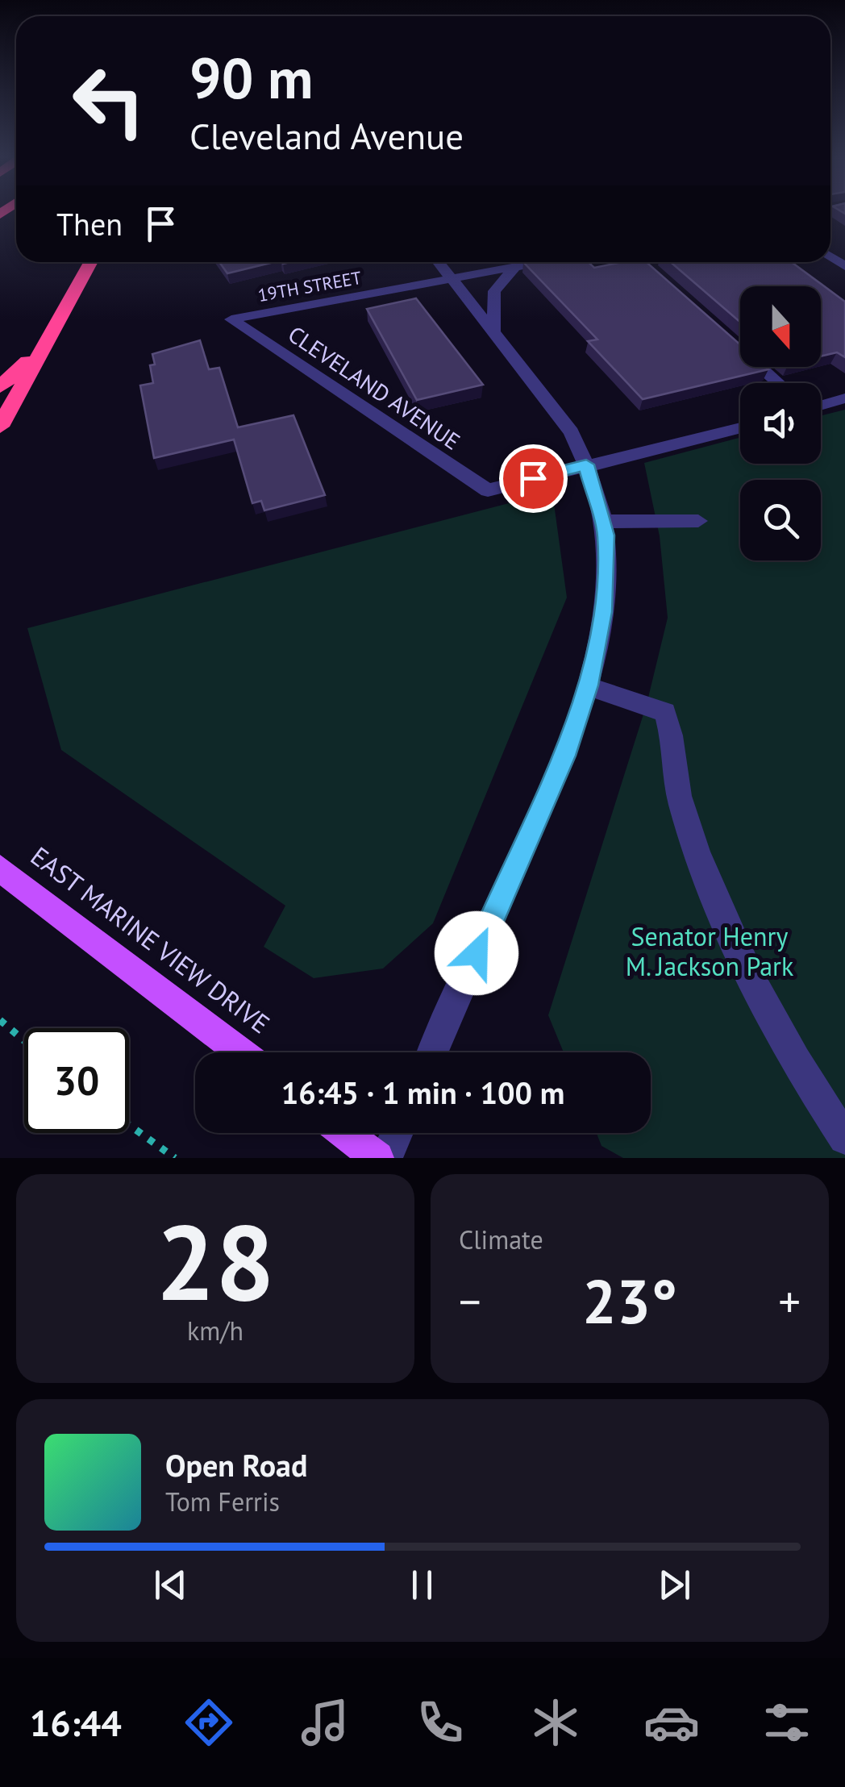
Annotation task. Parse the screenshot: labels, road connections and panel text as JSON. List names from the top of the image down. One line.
{"streets":{"main road":["EAST MARINE VIEW DRIVE"],"street":["19TH STREET","CLEVELAND AVENUE"]},"crossings":[["19TH STREET","CLEVELAND AVENUE"]],"parks":["Senator Henry M. Jackson Park"],"north":"bottom","page":{"turn":["90 m","Cleveland Avenue"],"then":"Then","limit":"30","trip":"16:45 · 1 min · 100 m","tile":[["28","km/h"],"Climate"],"heat":["−","23°","+"],"song":["Open Road","Tom Ferris"],"tabs":"16:44"}}
